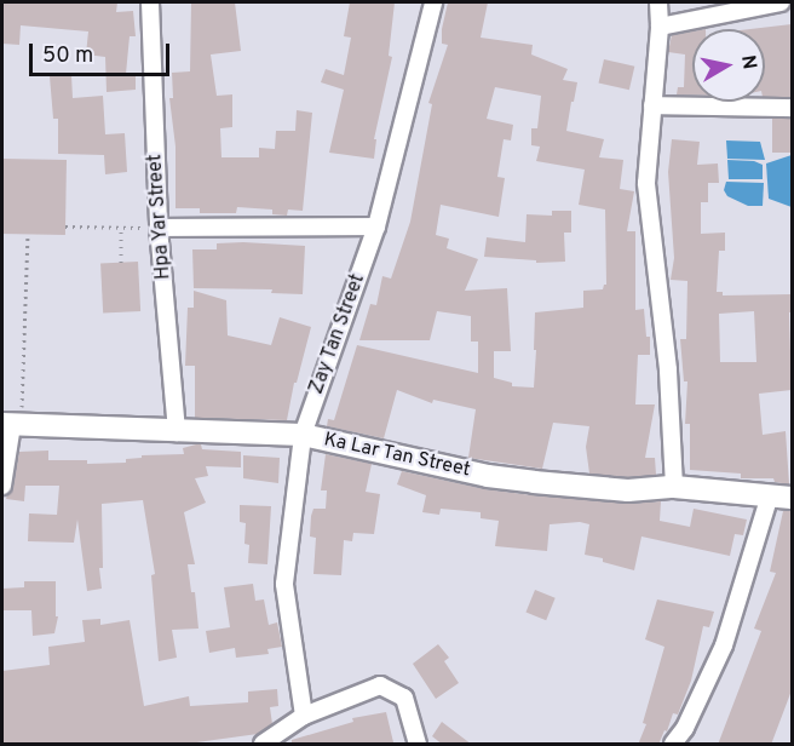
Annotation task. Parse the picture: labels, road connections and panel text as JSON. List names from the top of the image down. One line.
{"streets":{"street":["Hpa Yar Street","Zay Tan Street","Ka Lar Tan Street"]},"crossings":[["Hpa Yar Street","Ka Lar Tan Street"],["Zay Tan Street","Ka Lar Tan Street"]],"scale_bar":"50 m","north":"right"}
